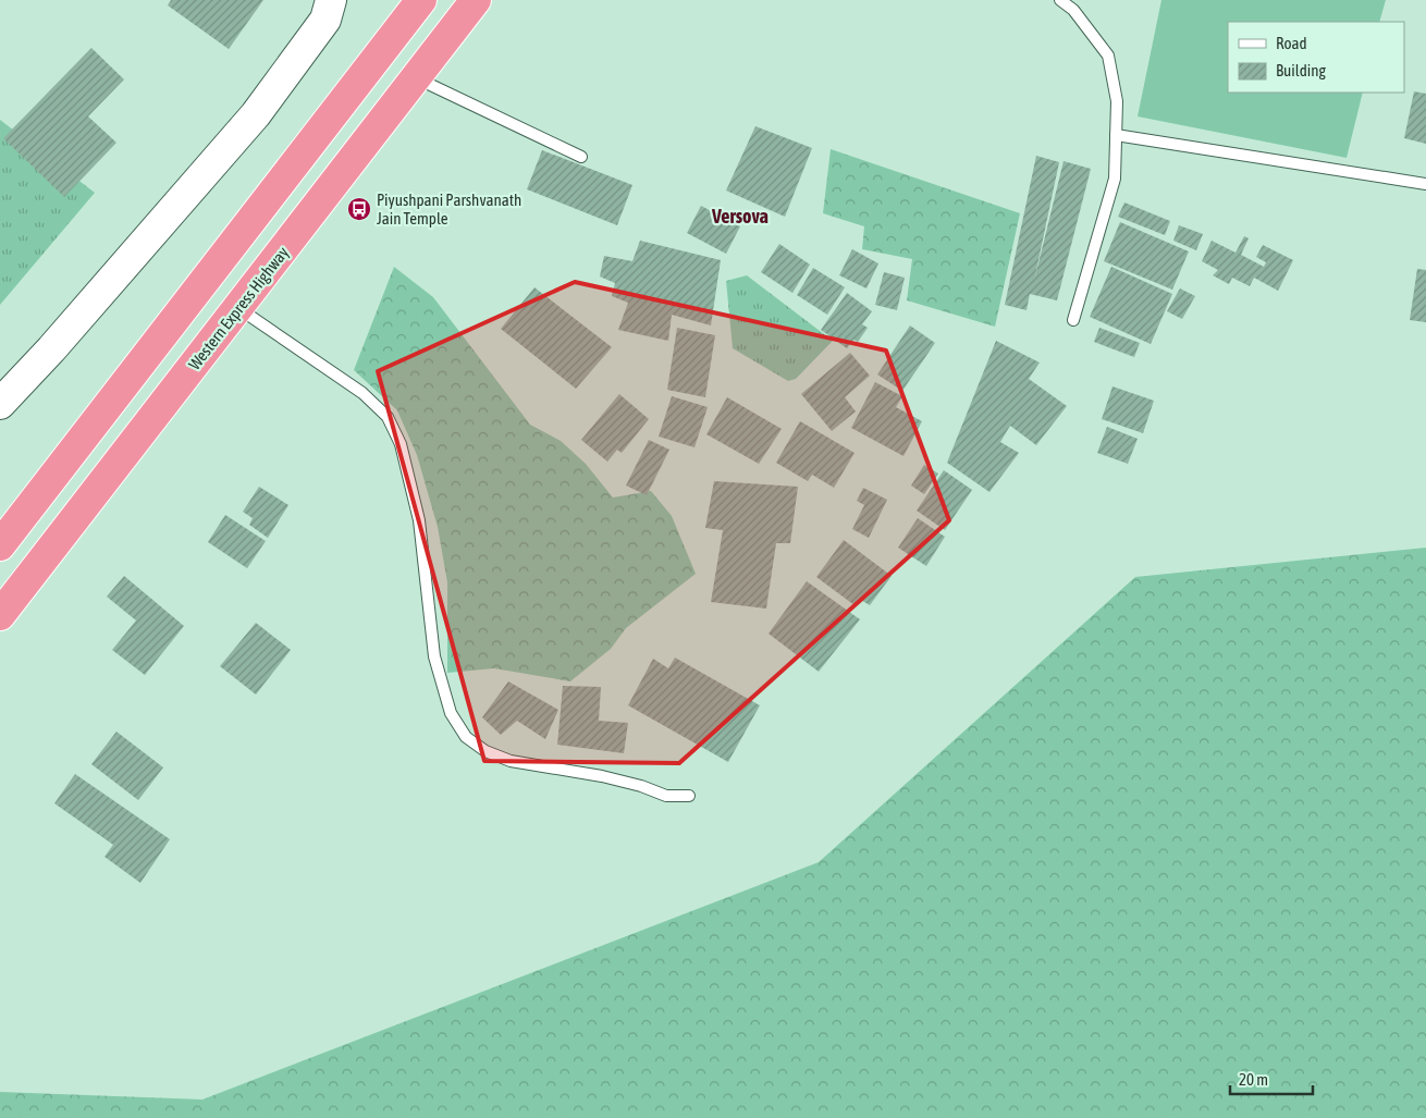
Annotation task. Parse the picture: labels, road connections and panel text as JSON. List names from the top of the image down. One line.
{"streets":{"highway":["Western Express Highway"]},"districts":["Versova"],"places":{"bus stop":["Piyushpani Parshvanath Jain Temple"]},"legend":["Road","Building"],"scale_bar":"20 m"}
